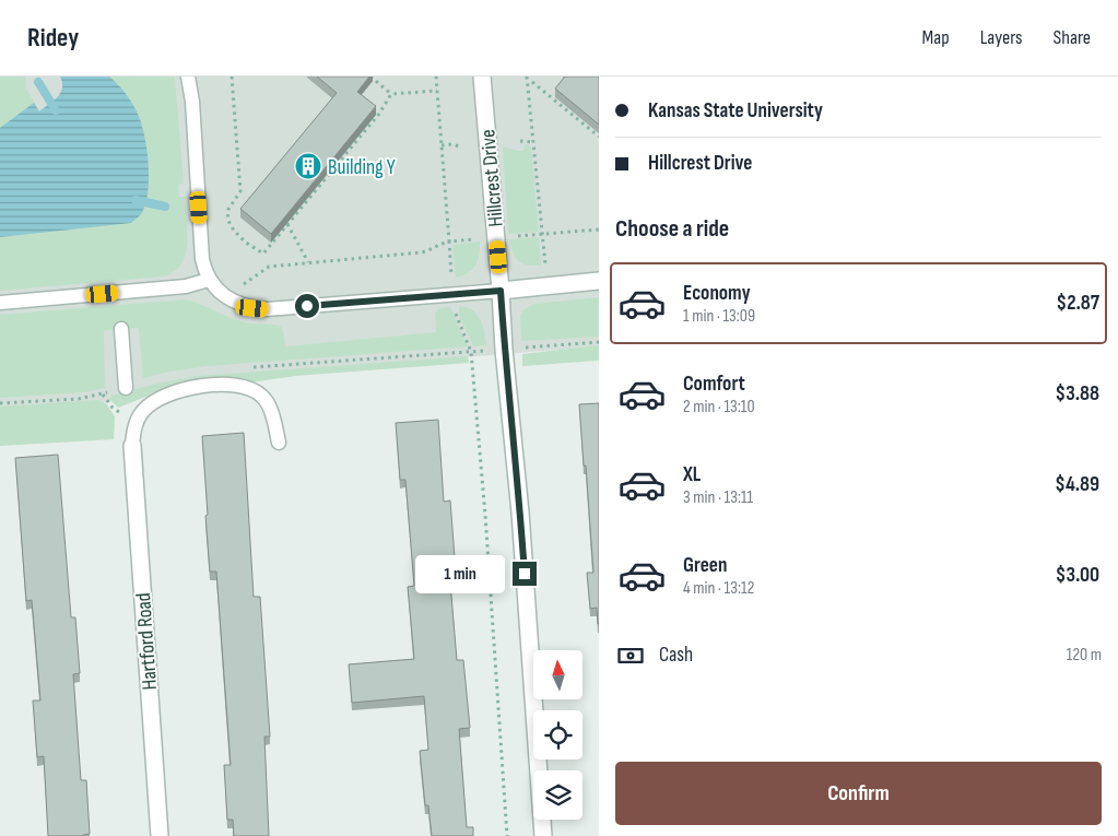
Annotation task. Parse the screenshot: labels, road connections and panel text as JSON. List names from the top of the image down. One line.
{"streets":{"street":["Hillcrest Drive","Hartford Road"]},"places":{"building":["Building Y"]},"north":"top","page":{"header":"Ridey","nav":["Map","Layers","Share"],"banner":["Kansas State University","Hillcrest Drive"],"heading":"Choose a ride","list":[{"name":"Economy","note":"1 min · 13:09","value":"$2.87"},{"name":"Comfort","note":"2 min · 13:10","value":"$3.88"},{"name":"XL","note":"3 min · 13:11","value":"$4.89"},{"name":"Green","note":"4 min · 13:12","value":"$3.00"}],"bubble":"1 min","pay":["Cash","120 m"],"buttons":"Confirm"}}
